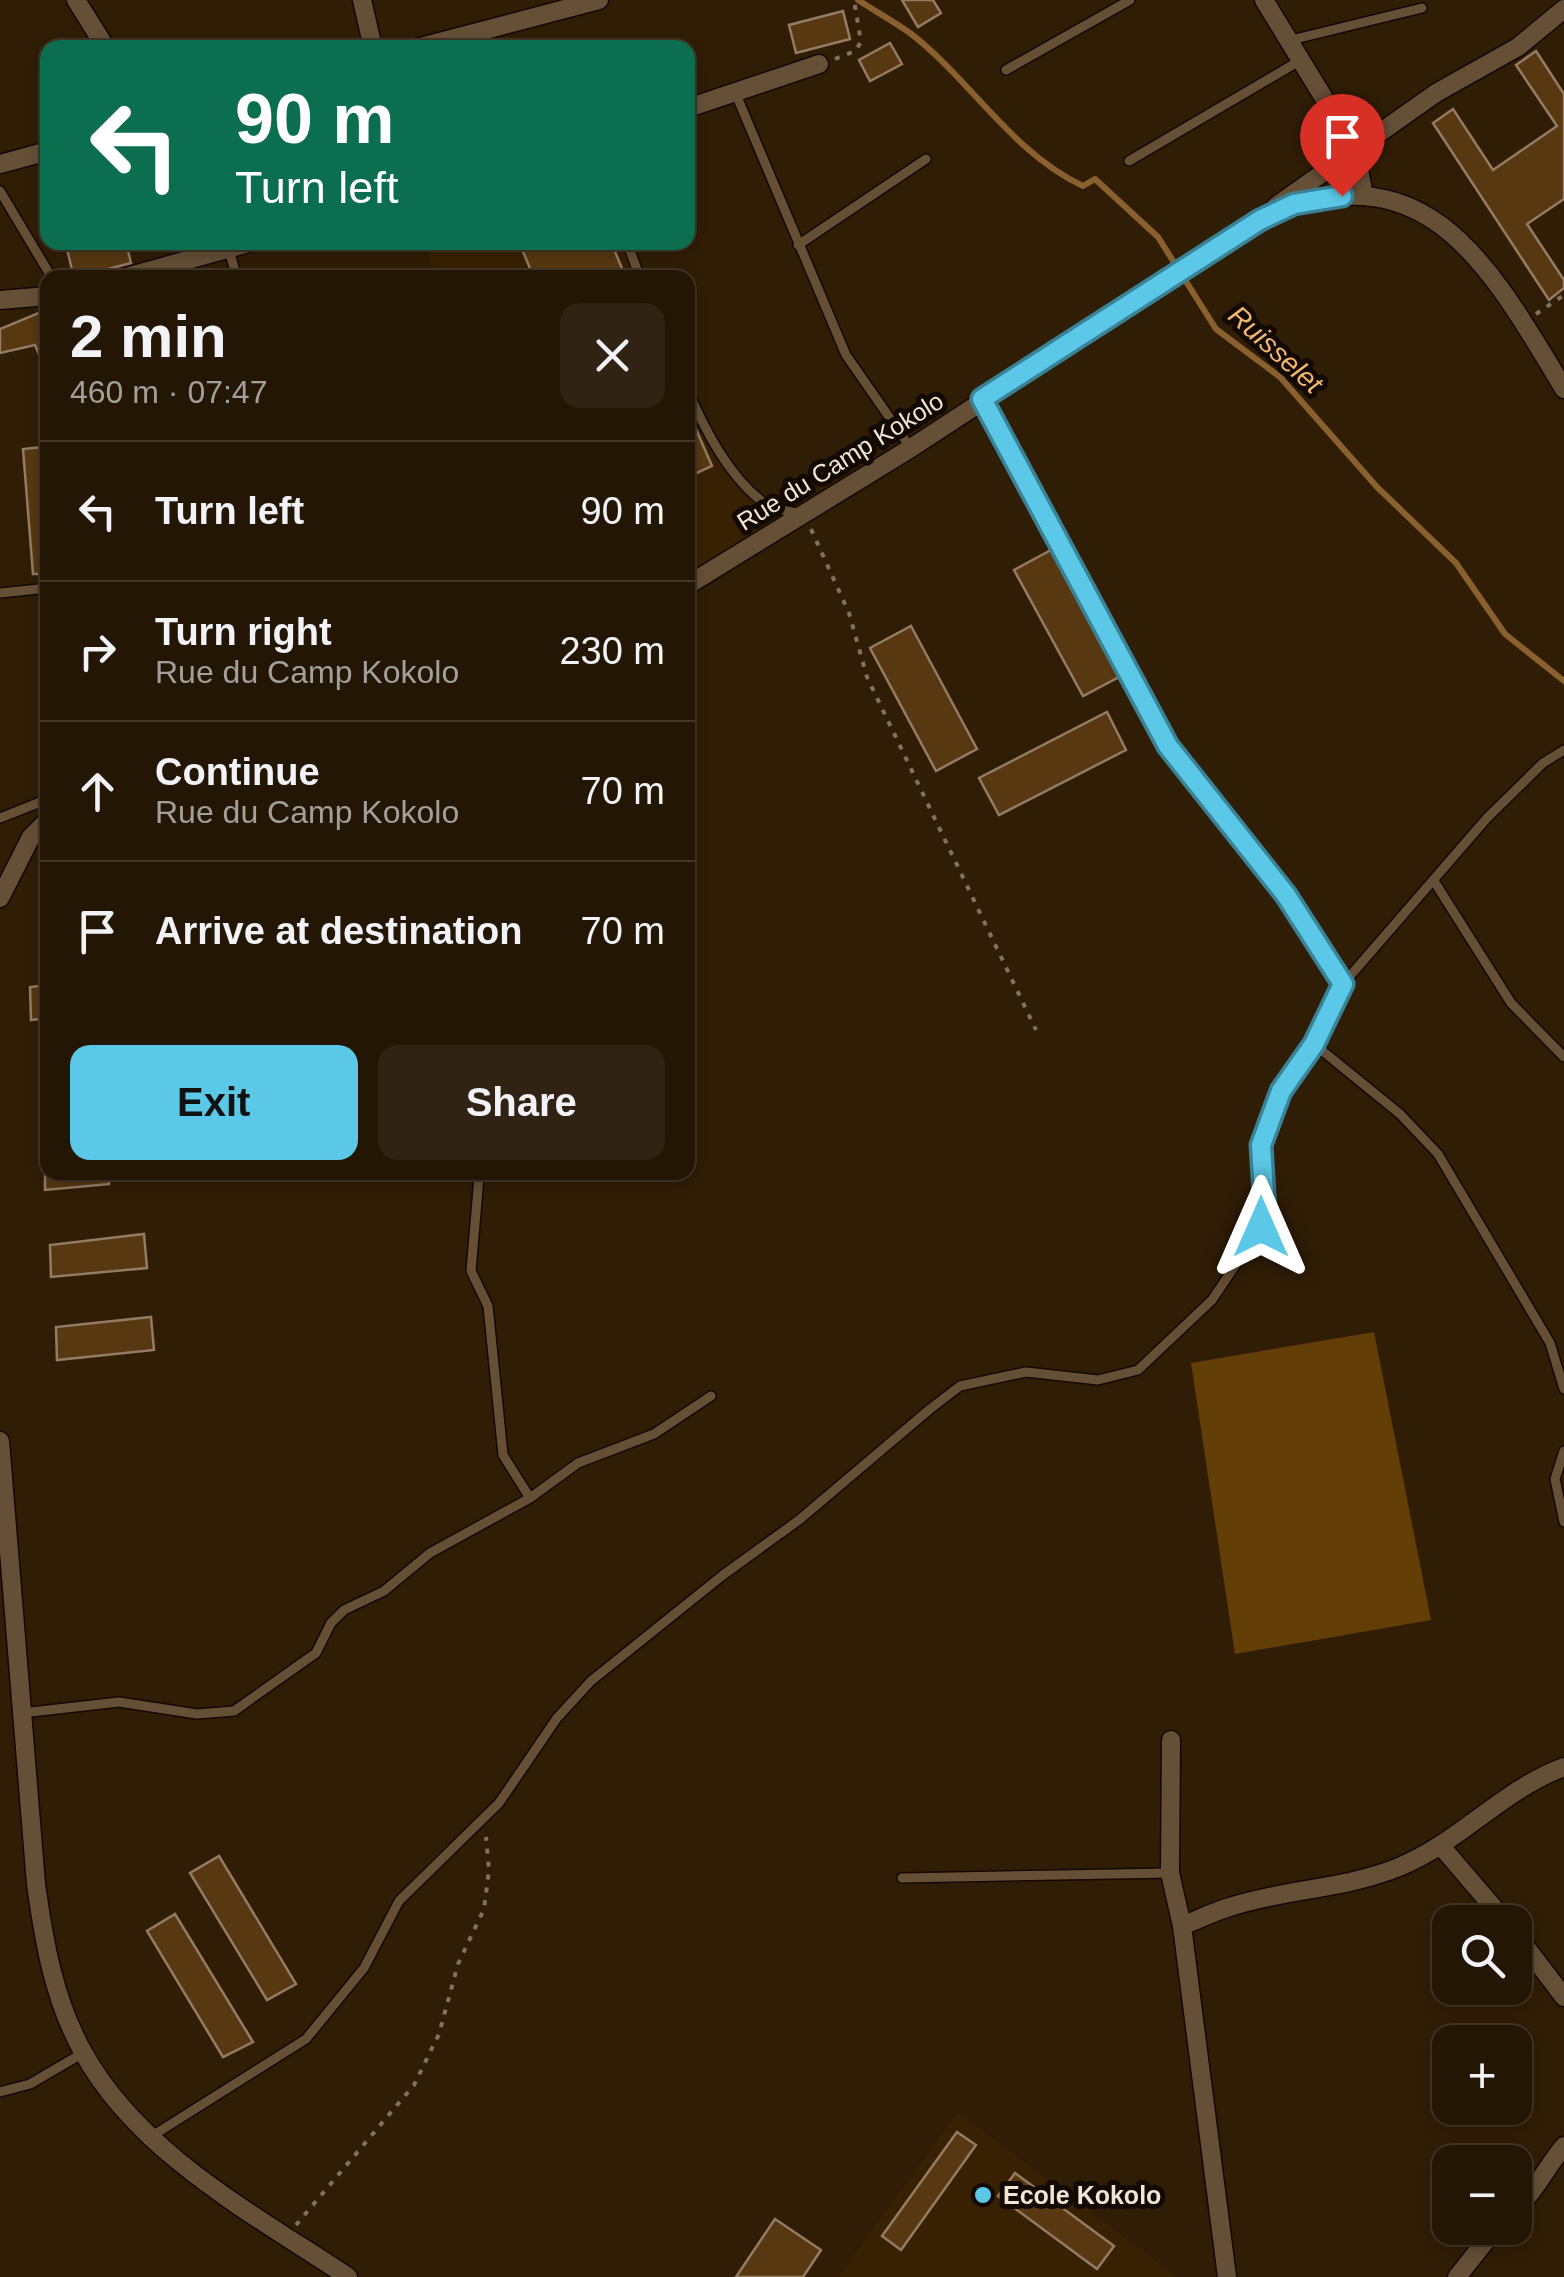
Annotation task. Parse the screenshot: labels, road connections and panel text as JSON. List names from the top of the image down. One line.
{"streets":{"street":["Rue du Camp Kokolo"]},"water":["Ruisselet"],"places":["Ecole Kokolo"],"page":{"turn":["90 m","Turn left"],"heading":["2 min","460 m · 07:47"],"list":[{"name":"Turn left","value":"90 m"},{"name":"Turn right","note":"Rue du Camp Kokolo","value":"230 m"},{"name":"Continue","note":"Rue du Camp Kokolo","value":"70 m"},{"name":"Arrive at destination","value":"70 m"}],"buttons":["Exit","Share"],"map_buttons":["+","−"]}}
